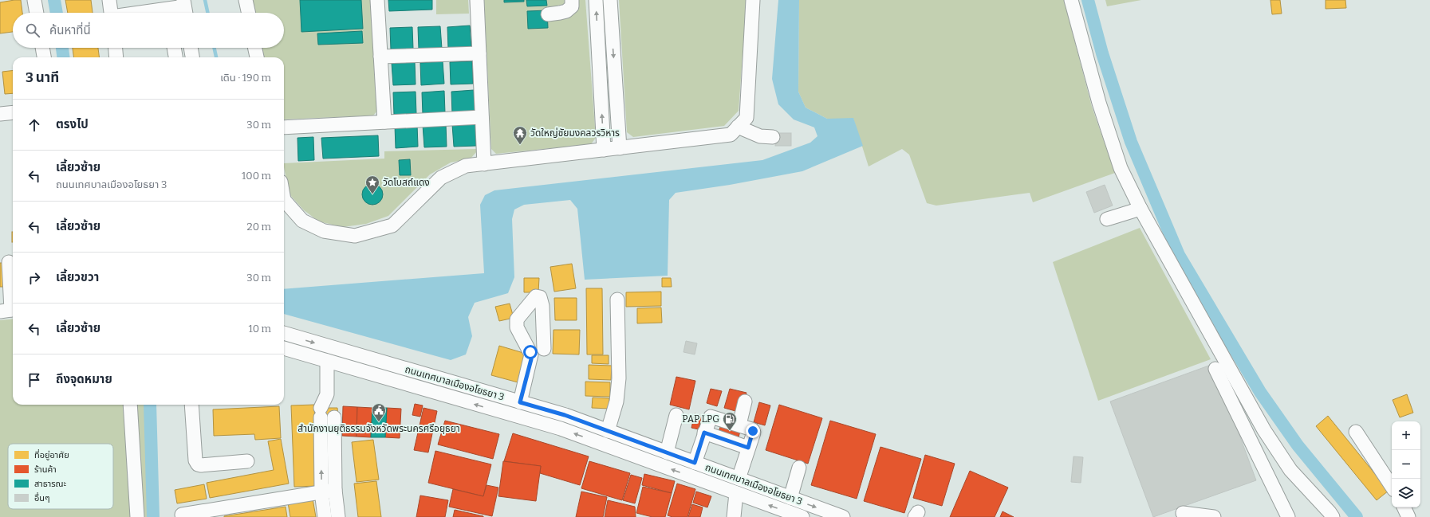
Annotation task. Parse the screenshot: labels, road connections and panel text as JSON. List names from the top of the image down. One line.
{"streets":{"street":["ถนนเทศบาลเมืองอโยธยา 3"]},"places":{"temple":["วัดใหญ่ชัยมงคลวรวิหาร"],"place":["วัดโบสถ์แดง"],"public building":["สำนักงานยุติธรรมจังหวัดพระนครศรีอยุธยา"],"fuel station":["PAP LPG"]},"legend":["ที่อยู่อาศัย","ร้านค้า","สาธารณะ","อื่นๆ"],"page":{"search":"ค้นหาที่นี่","heading":["3 นาที","เดิน · 190 m"],"list":[["ตรงไป","30 m"],["เลี้ยวซ้าย","ถนนเทศบาลเมืองอโยธยา 3","100 m"],["เลี้ยวซ้าย","20 m"],["เลี้ยวขวา","30 m"],["เลี้ยวซ้าย","10 m"],"ถึงจุดหมาย"],"map_buttons":["+","−"]}}
